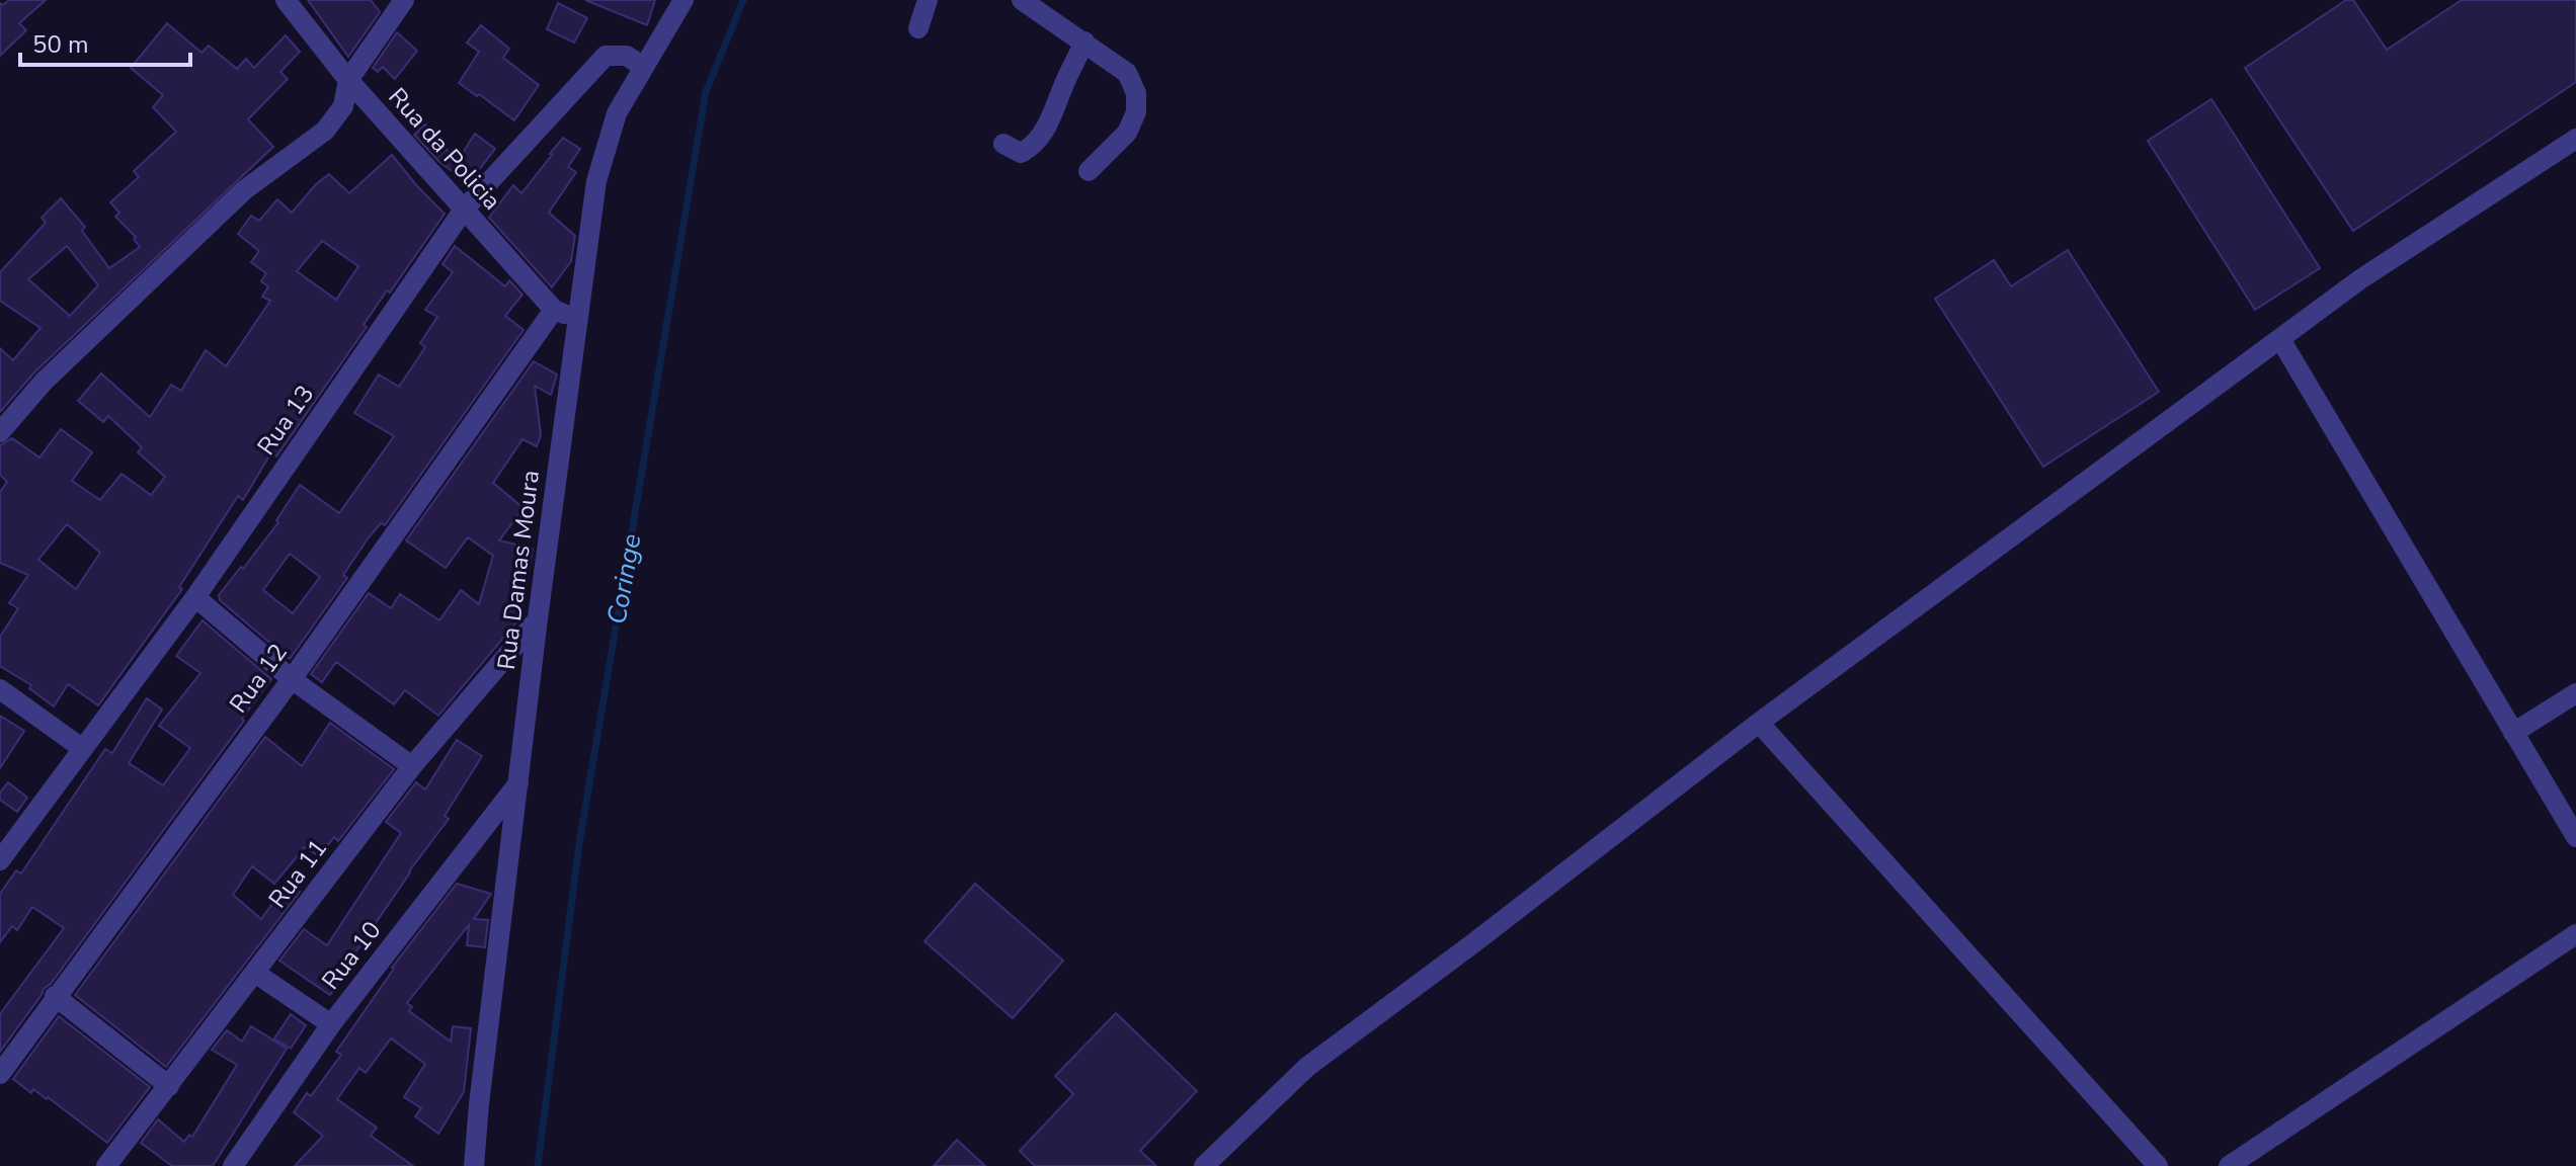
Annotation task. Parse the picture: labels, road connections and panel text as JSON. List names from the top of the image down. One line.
{"streets":{"street":["Rua da Policia","Rua 13","Rua Damas Moura","Rua 12","Rua 11","Rua 10"]},"crossings":[["Rua da Policia","Rua 13"],["Rua da Policia","Rua Damas Moura"],["Rua da Policia","Rua 12"],["Rua 13","Rua Damas Moura"],["Rua Damas Moura","Rua 11"],["Rua Damas Moura","Rua 10"]],"water":["Coringe"],"scale_bar":"50 m"}
